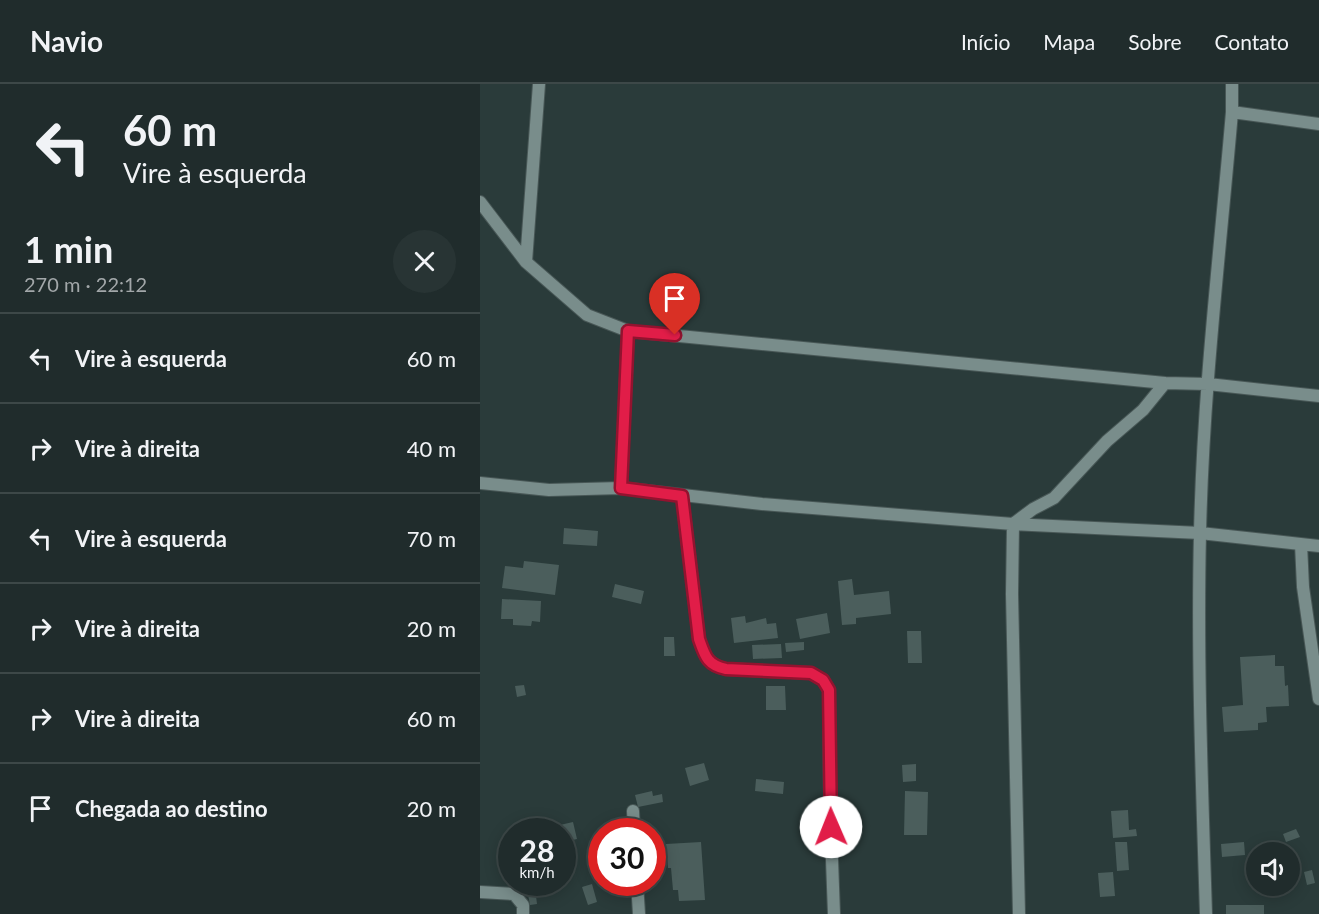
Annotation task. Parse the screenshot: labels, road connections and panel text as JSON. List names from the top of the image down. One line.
{"page":{"header":"Navio","nav":["Início","Mapa","Sobre","Contato"],"turn":["60 m","Vire à esquerda"],"heading":["1 min","270 m · 22:12"],"list":[{"name":"Vire à esquerda","value":"60 m"},{"name":"Vire à direita","value":"40 m"},{"name":"Vire à esquerda","value":"70 m"},{"name":"Vire à direita","value":"20 m"},{"name":"Vire à direita","value":"60 m"},{"name":"Chegada ao destino","value":"20 m"}],"speed":"28 km/h","limit":"30"}}
